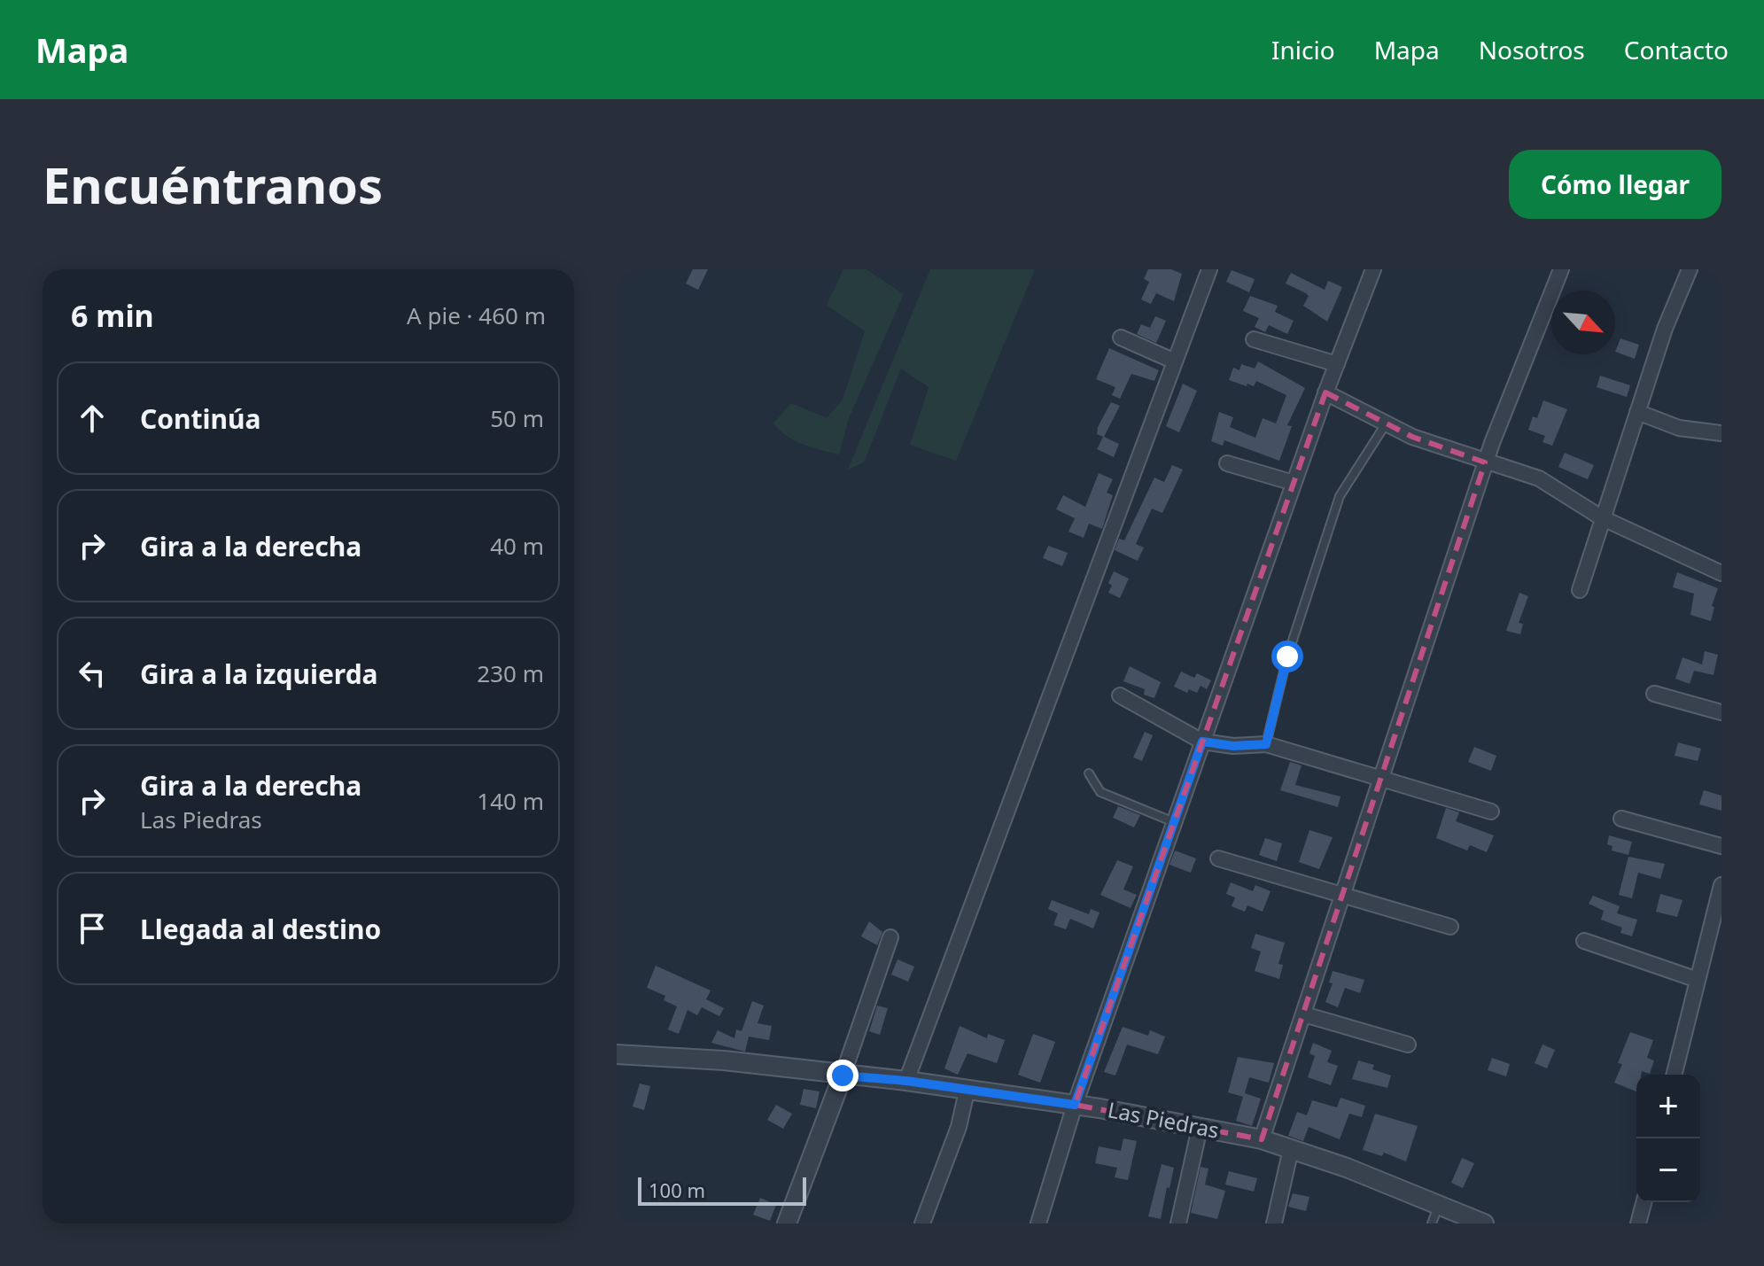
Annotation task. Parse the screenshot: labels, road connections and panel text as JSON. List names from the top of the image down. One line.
{"streets":{"street":["Las Piedras"]},"scale_bar":"100 m","north":"bottom right","page":{"header":"Mapa","nav":["Inicio","Mapa","Nosotros","Contacto"],"buttons":"Cómo llegar","title":"Encuéntranos","heading":["6 min","A pie · 460 m"],"list":[["Continúa","50 m"],["Gira a la derecha","40 m"],["Gira a la izquierda","230 m"],["Gira a la derecha","Las Piedras","140 m"],"Llegada al destino"],"map_buttons":["+","−"],"scale":"100 m"}}
